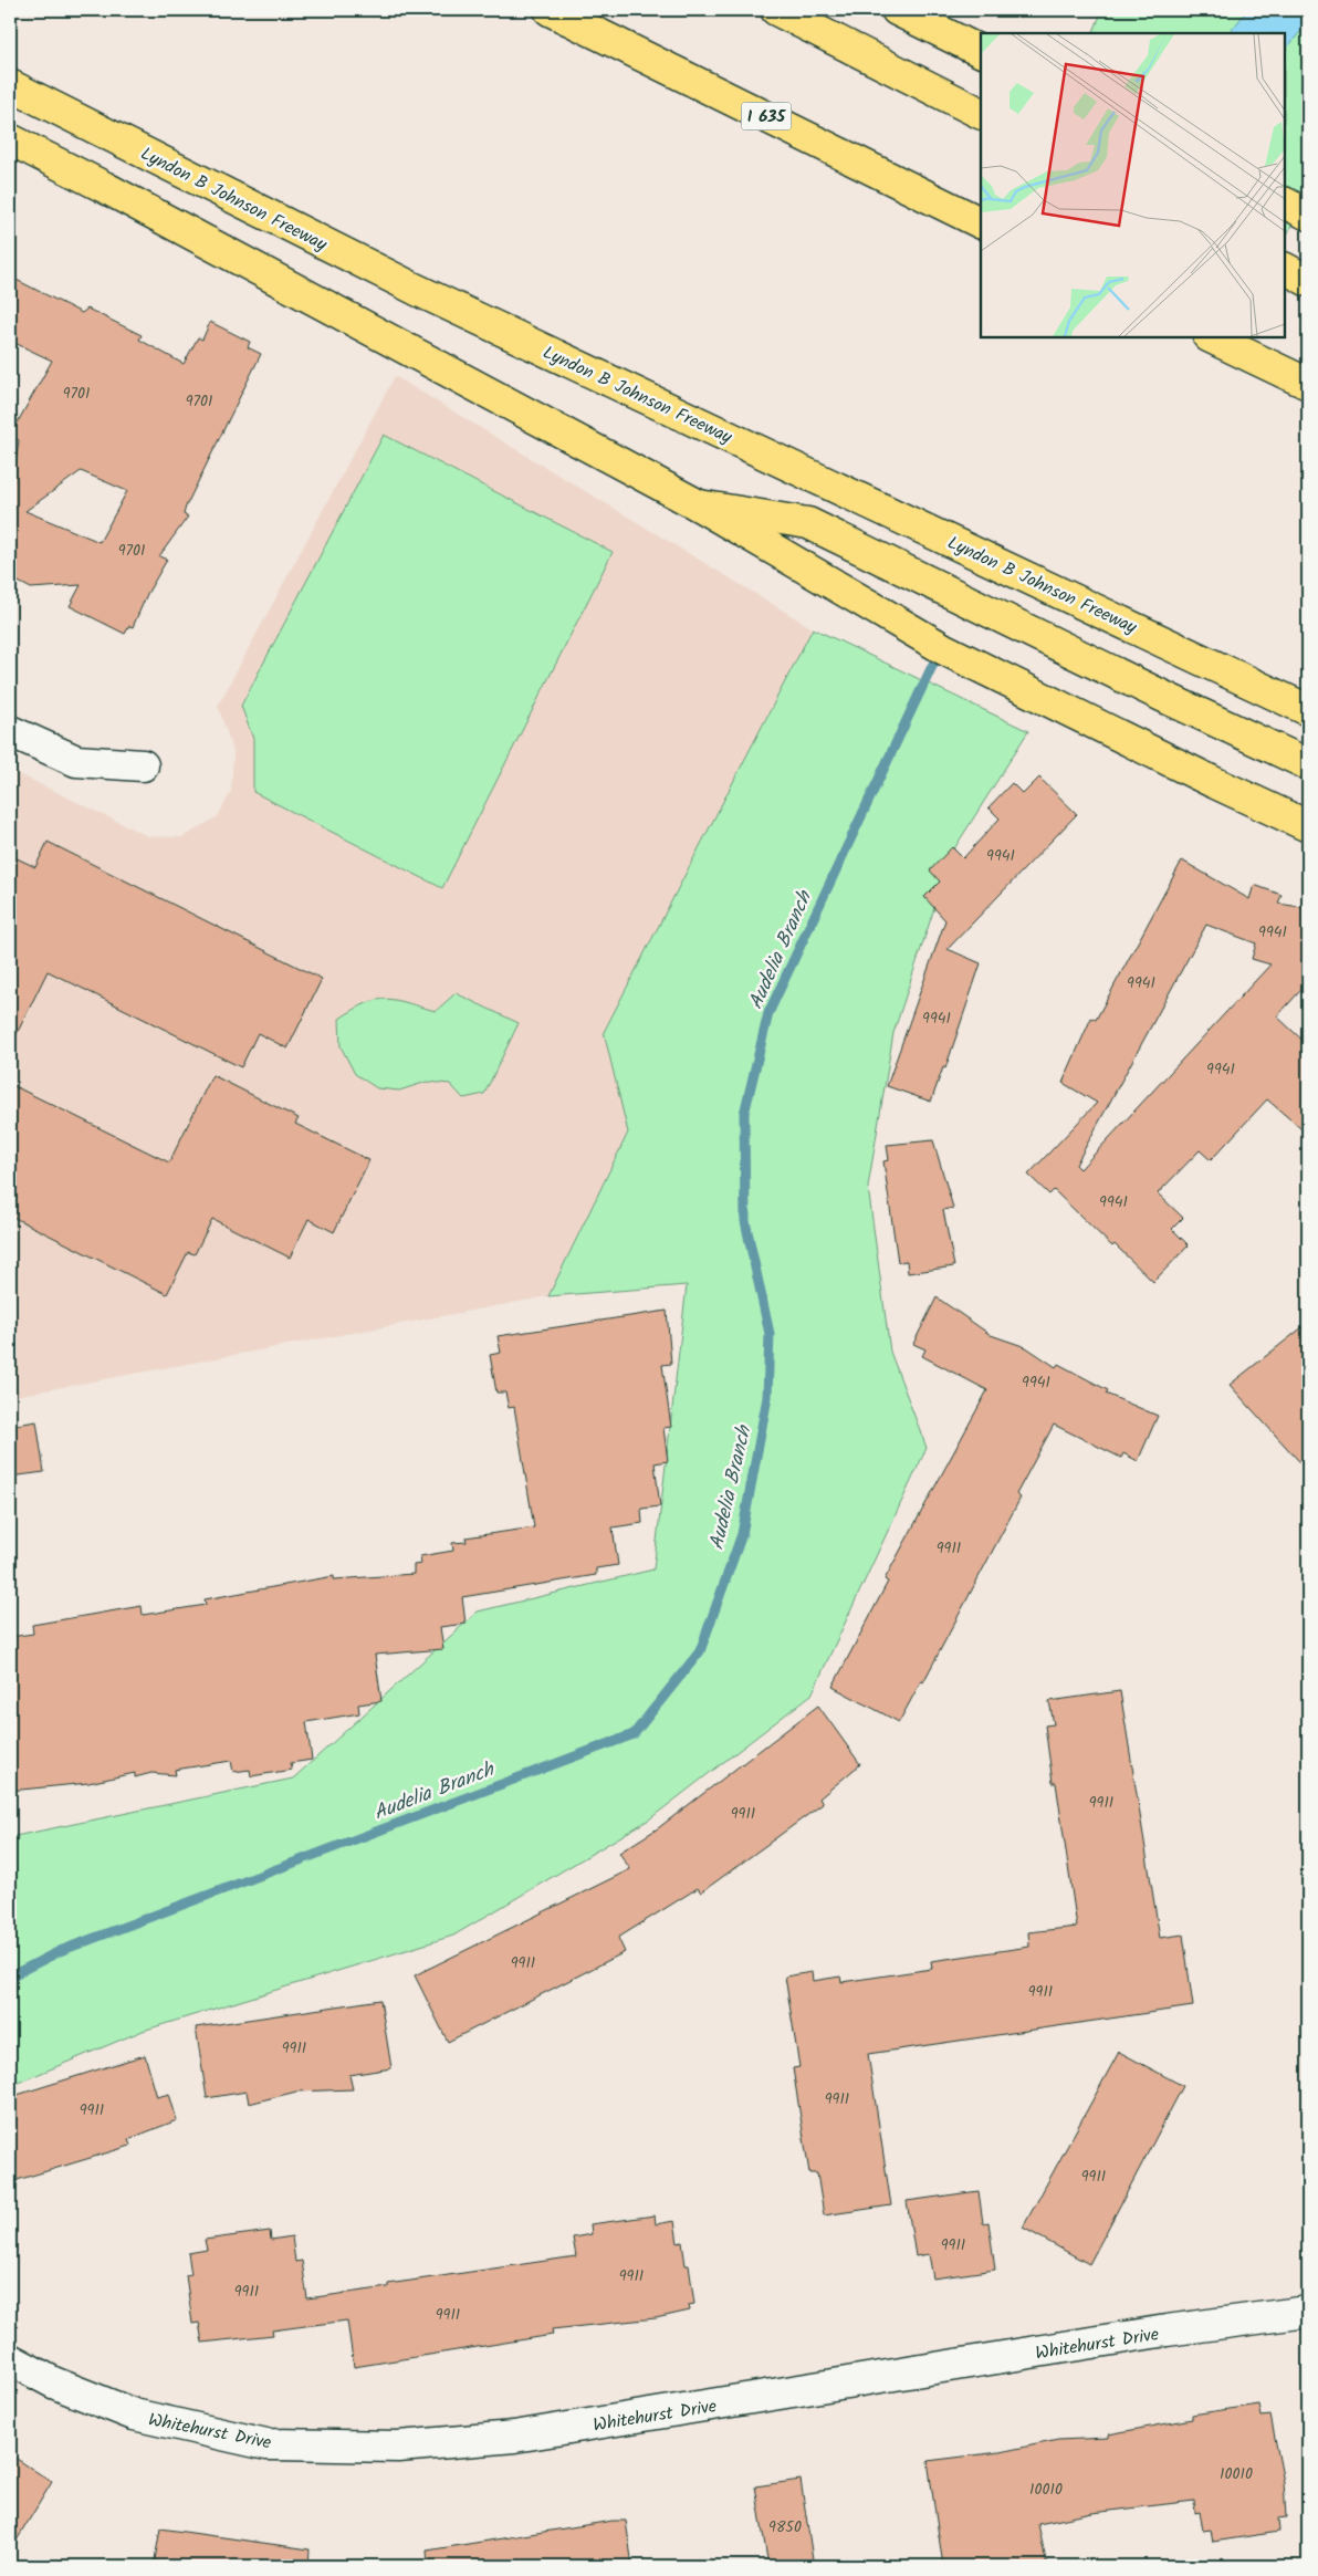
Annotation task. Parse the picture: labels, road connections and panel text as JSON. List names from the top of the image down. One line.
{"streets":{"main road":["I 635","Lyndon B Johnson Freeway"],"street":["Whitehurst Drive"]},"water":["Audelia Branch"],"house_numbers":["9701","9701","9701","9941","9941","9941","9941","9941","9941","9941","9911","9911","9911","9911","9911","9911","9911","9911","9911","9911","9911","9911","9911","10010","10010","9850"]}
